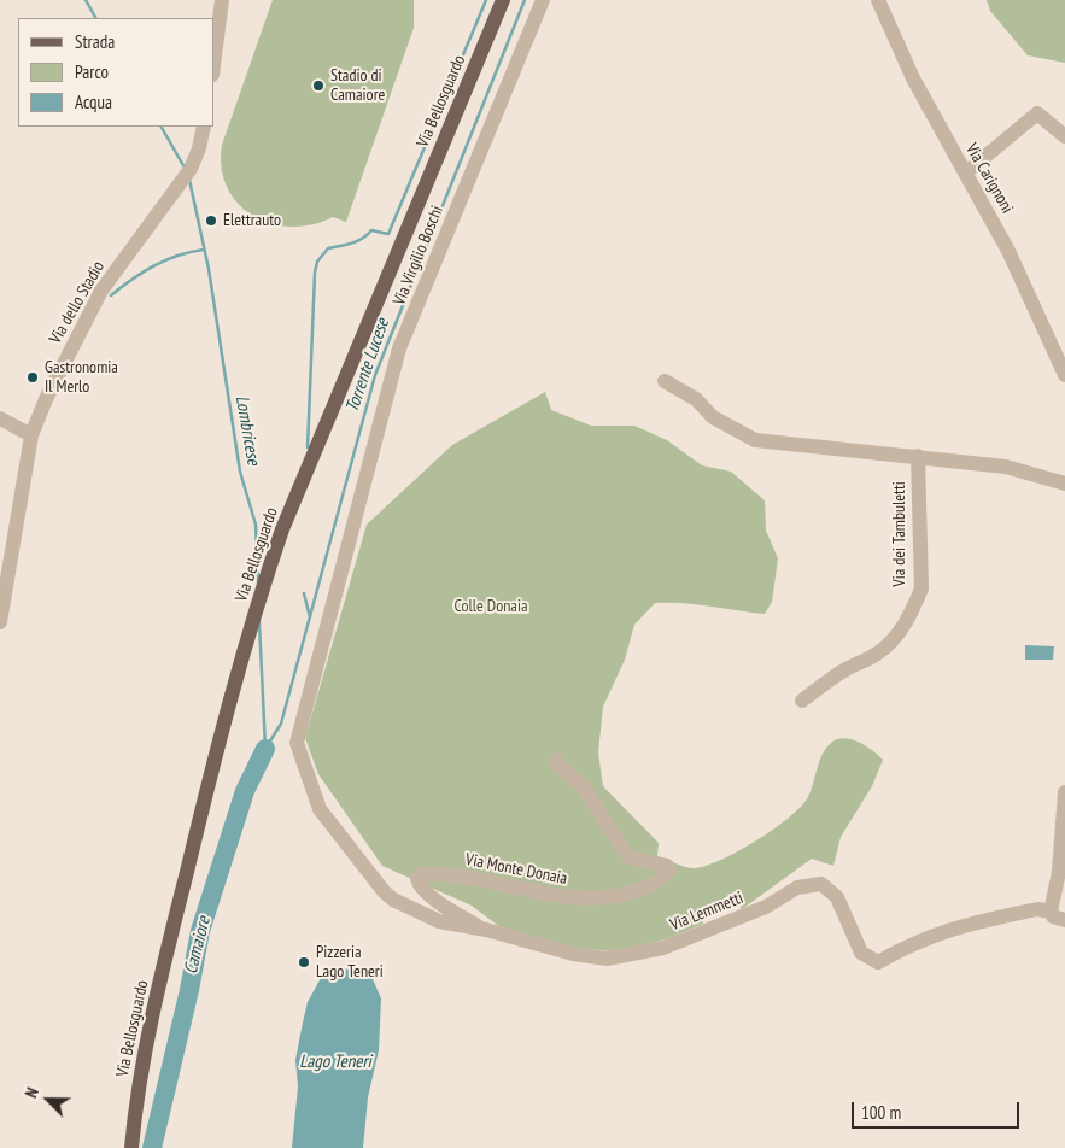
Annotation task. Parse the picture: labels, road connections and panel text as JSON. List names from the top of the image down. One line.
{"streets":{"main road":["Via Bellosguardo"],"street":["Via Carignoni","Via Virgilio Boschi","Via dello Stadio","Via dei Tambuletti","Via Monte Donaia","Via Lemmetti"]},"crossings":[["Via Virgilio Boschi","Via Lemmetti"],["Via Monte Donaia","Via Lemmetti"]],"water":["Torrente Lucese","Lombricese","Camaiore","Lago Teneri"],"parks":["Colle Donaia"],"places":["Stadio di Camaiore","Elettrauto","Gastronomia Il Merlo","Pizzeria Lago Teneri"],"legend":["Strada","Parco","Acqua"],"scale_bar":"100 m","north":"top left"}
